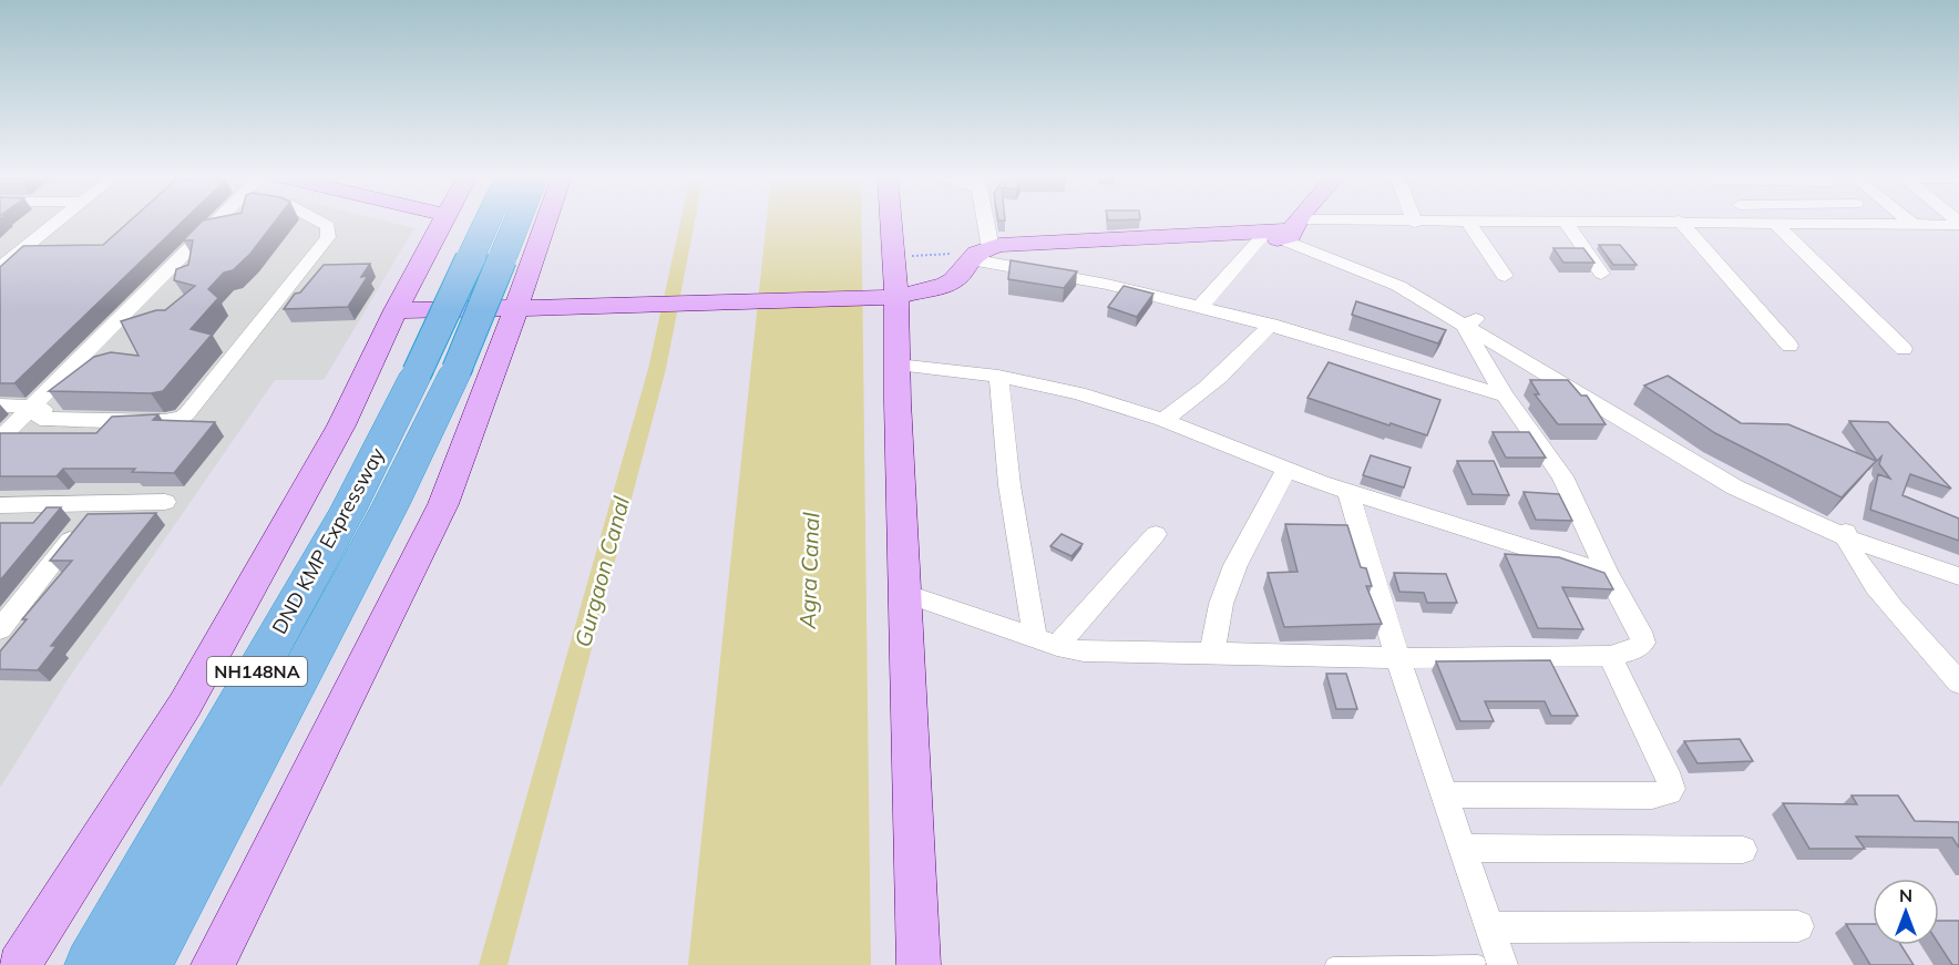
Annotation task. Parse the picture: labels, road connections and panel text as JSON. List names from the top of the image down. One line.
{"streets":{"highway":["DND KMP Expressway","NH148NA"]},"water":["Agra Canal","Gurgaon Canal"],"north":"top"}
